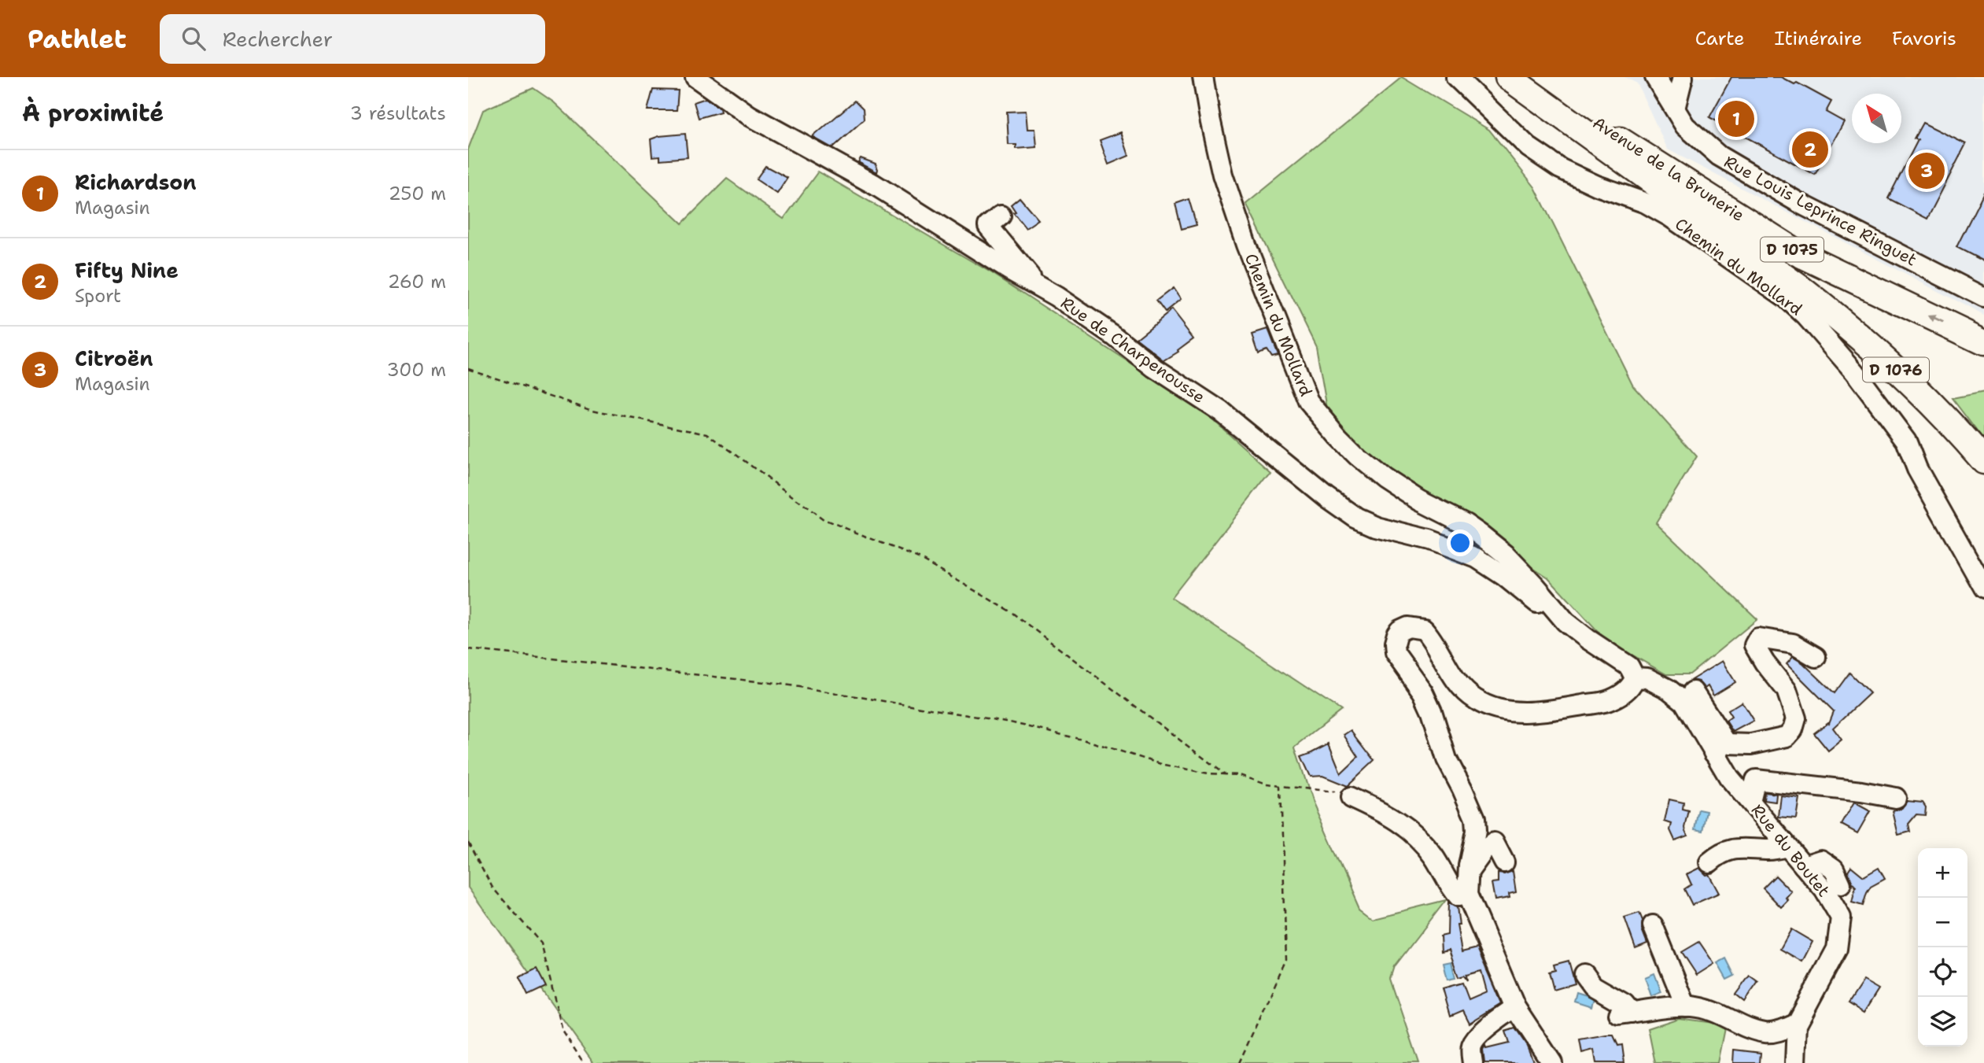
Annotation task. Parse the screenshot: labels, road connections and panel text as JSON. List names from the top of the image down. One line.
{"streets":{"main road":["Avenue de la Brunerie","D 1075","D 1076"],"street":["Rue Louis Leprince Ringuet","Chemin du Mollard","Rue de Charpenousse","Rue du Boutet"]},"crossings":[["Avenue de la Brunerie","D 1075"],["D 1075","D 1076"],["Chemin du Mollard","Rue de Charpenousse"],["Chemin du Mollard","Rue du Boutet"]],"north":"top left","page":{"header":"Pathlet","search":"Rechercher","nav":["Carte","Itinéraire","Favoris"],"heading":["À proximité","3 résultats"],"pins":["1","2","3"],"list":[{"mark":"1","name":"Richardson","note":"Magasin","value":"250 m"},{"mark":"2","name":"Fifty Nine","note":"Sport","value":"260 m"},{"mark":"3","name":"Citroën","note":"Magasin","value":"300 m"}],"map_buttons":["+","−"]}}
